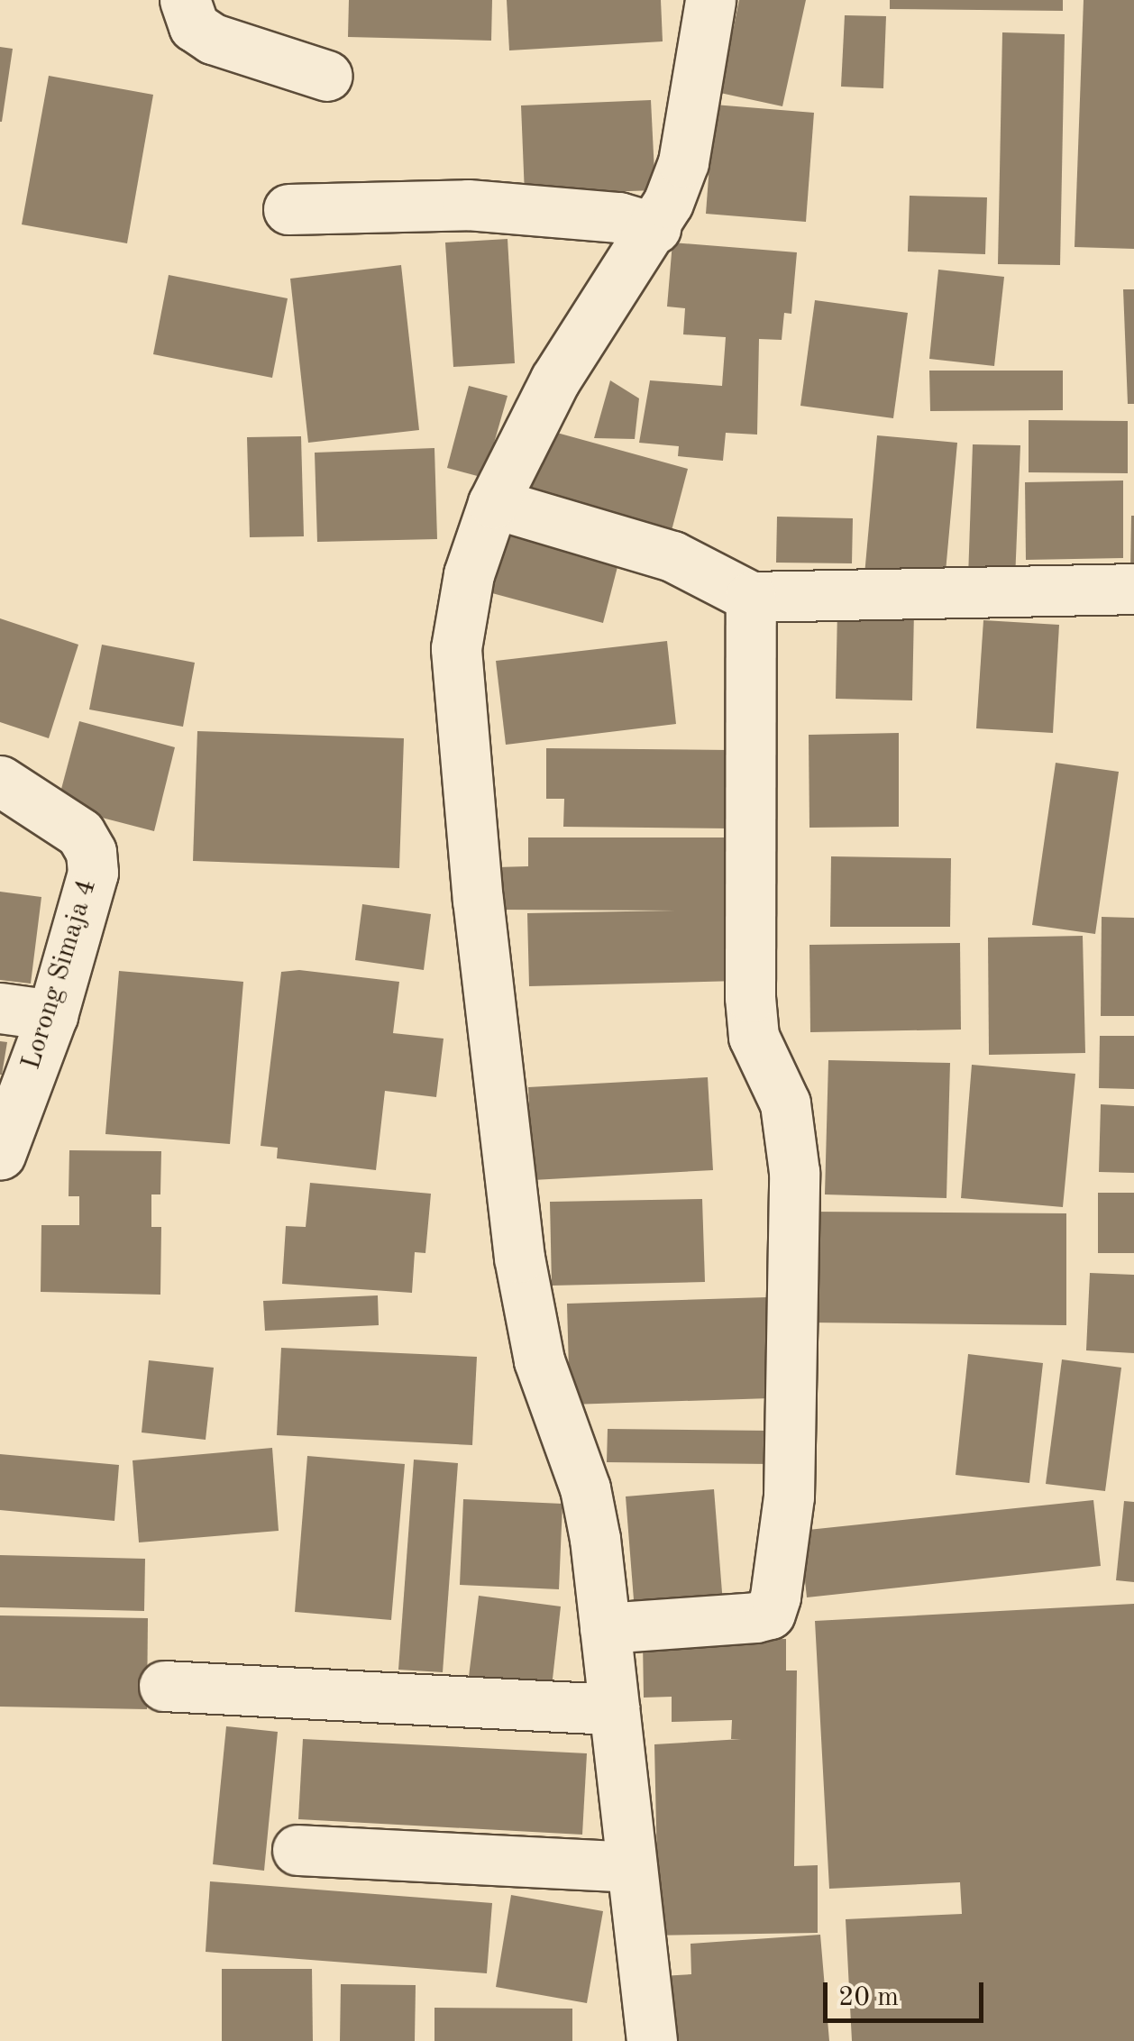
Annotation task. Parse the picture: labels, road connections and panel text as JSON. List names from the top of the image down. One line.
{"streets":{"street":["Lorong Simaja 4"]},"scale_bar":"20 m"}
